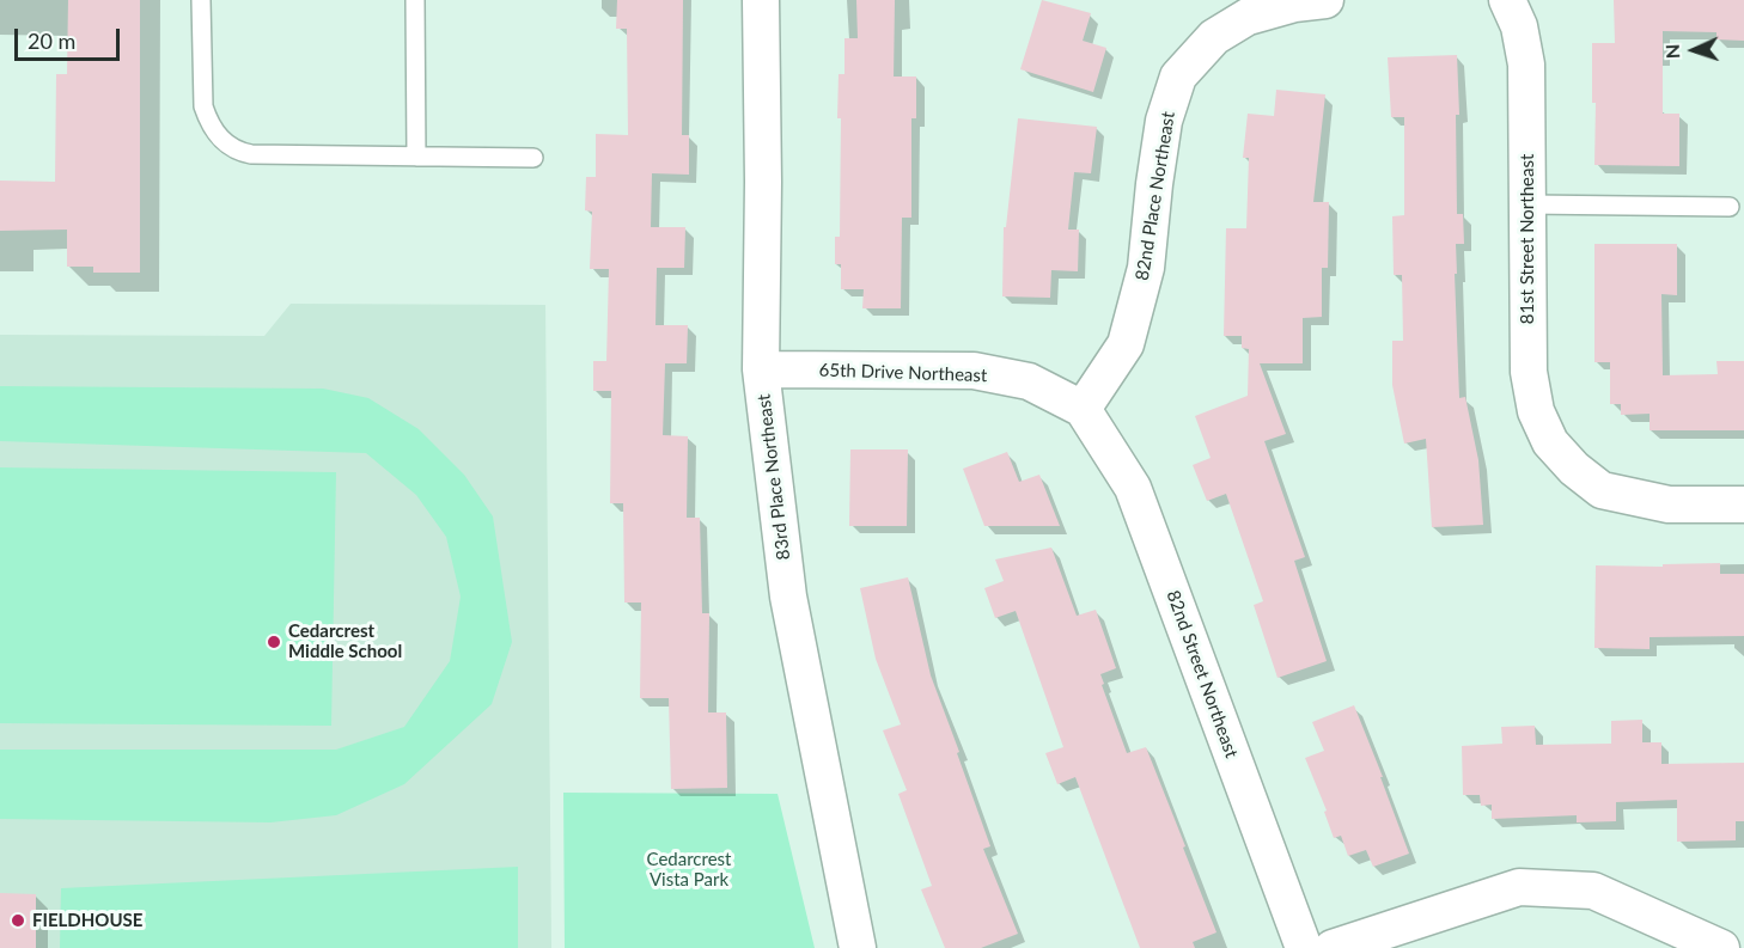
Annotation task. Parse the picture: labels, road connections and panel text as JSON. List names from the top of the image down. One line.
{"streets":{"street":["82nd Place Northeast","81st Street Northeast","65th Drive Northeast","83rd Place Northeast","82nd Street Northeast"]},"crossings":[["82nd Place Northeast","65th Drive Northeast"],["82nd Place Northeast","82nd Street Northeast"],["65th Drive Northeast","83rd Place Northeast"],["65th Drive Northeast","82nd Street Northeast"]],"parks":["Cedarcrest Vista Park"],"places":["Cedarcrest Middle School","FIELDHOUSE"],"scale_bar":"20 m","north":"left"}
